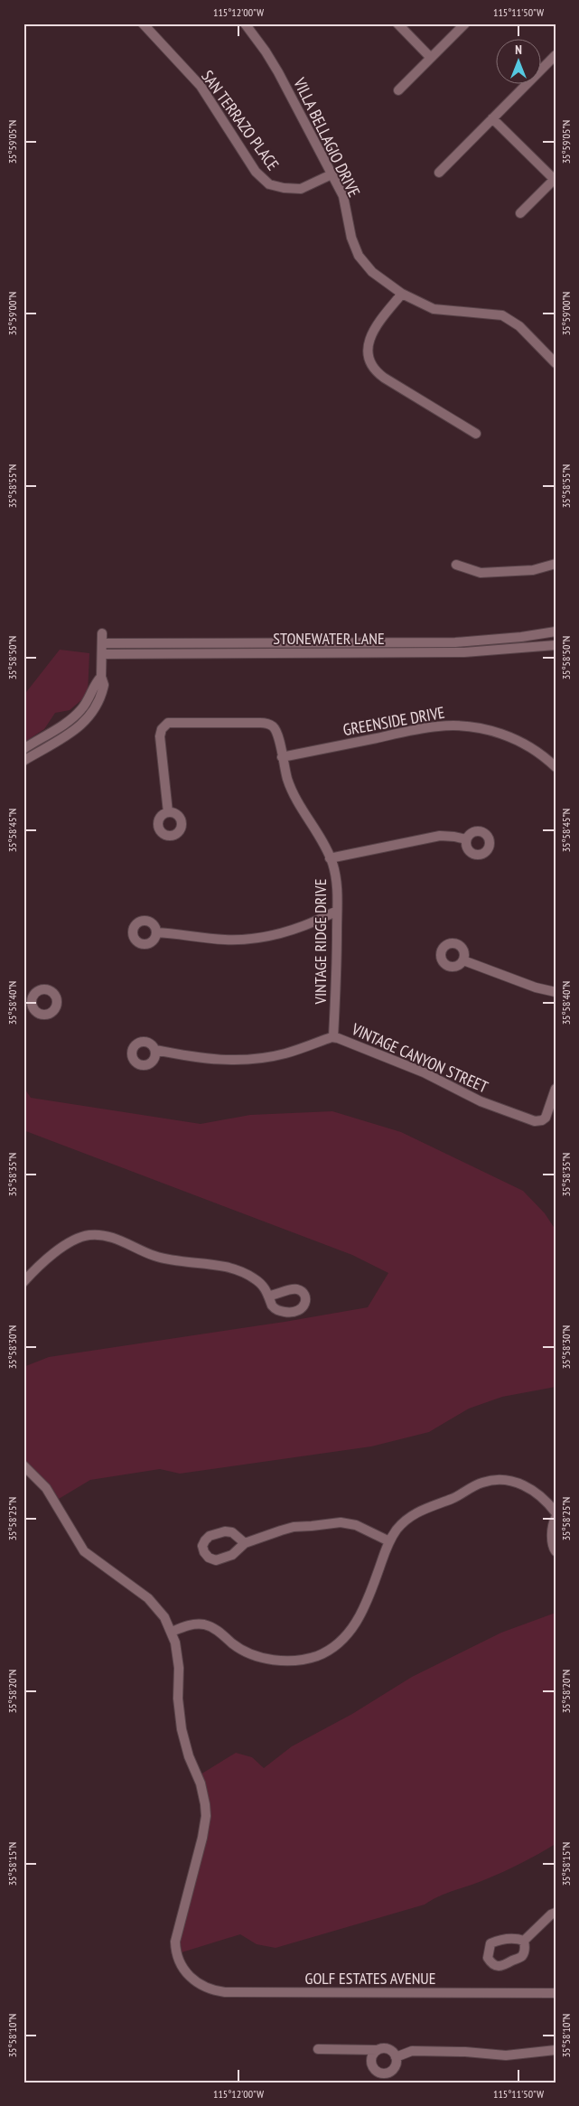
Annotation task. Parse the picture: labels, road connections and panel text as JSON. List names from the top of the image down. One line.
{"streets":{"street":["SAN TERRAZO PLACE","VILLA BELLAGIO DRIVE","STONEWATER LANE","GREENSIDE DRIVE","VINTAGE RIDGE DRIVE","VINTAGE CANYON STREET","GOLF ESTATES AVENUE"]},"crossings":[["SAN TERRAZO PLACE","VILLA BELLAGIO DRIVE"],["GREENSIDE DRIVE","VINTAGE RIDGE DRIVE"],["VINTAGE RIDGE DRIVE","VINTAGE CANYON STREET"]],"north":"top","coordinates":["115°12'00\"W","115°11'50\"W","35°59'05\"N","35°59'00\"N","35°58'55\"N","35°58'50\"N","35°58'45\"N","35°58'40\"N","35°58'35\"N","35°58'30\"N","35°58'25\"N","35°58'20\"N","35°58'15\"N","35°58'10\"N"]}
